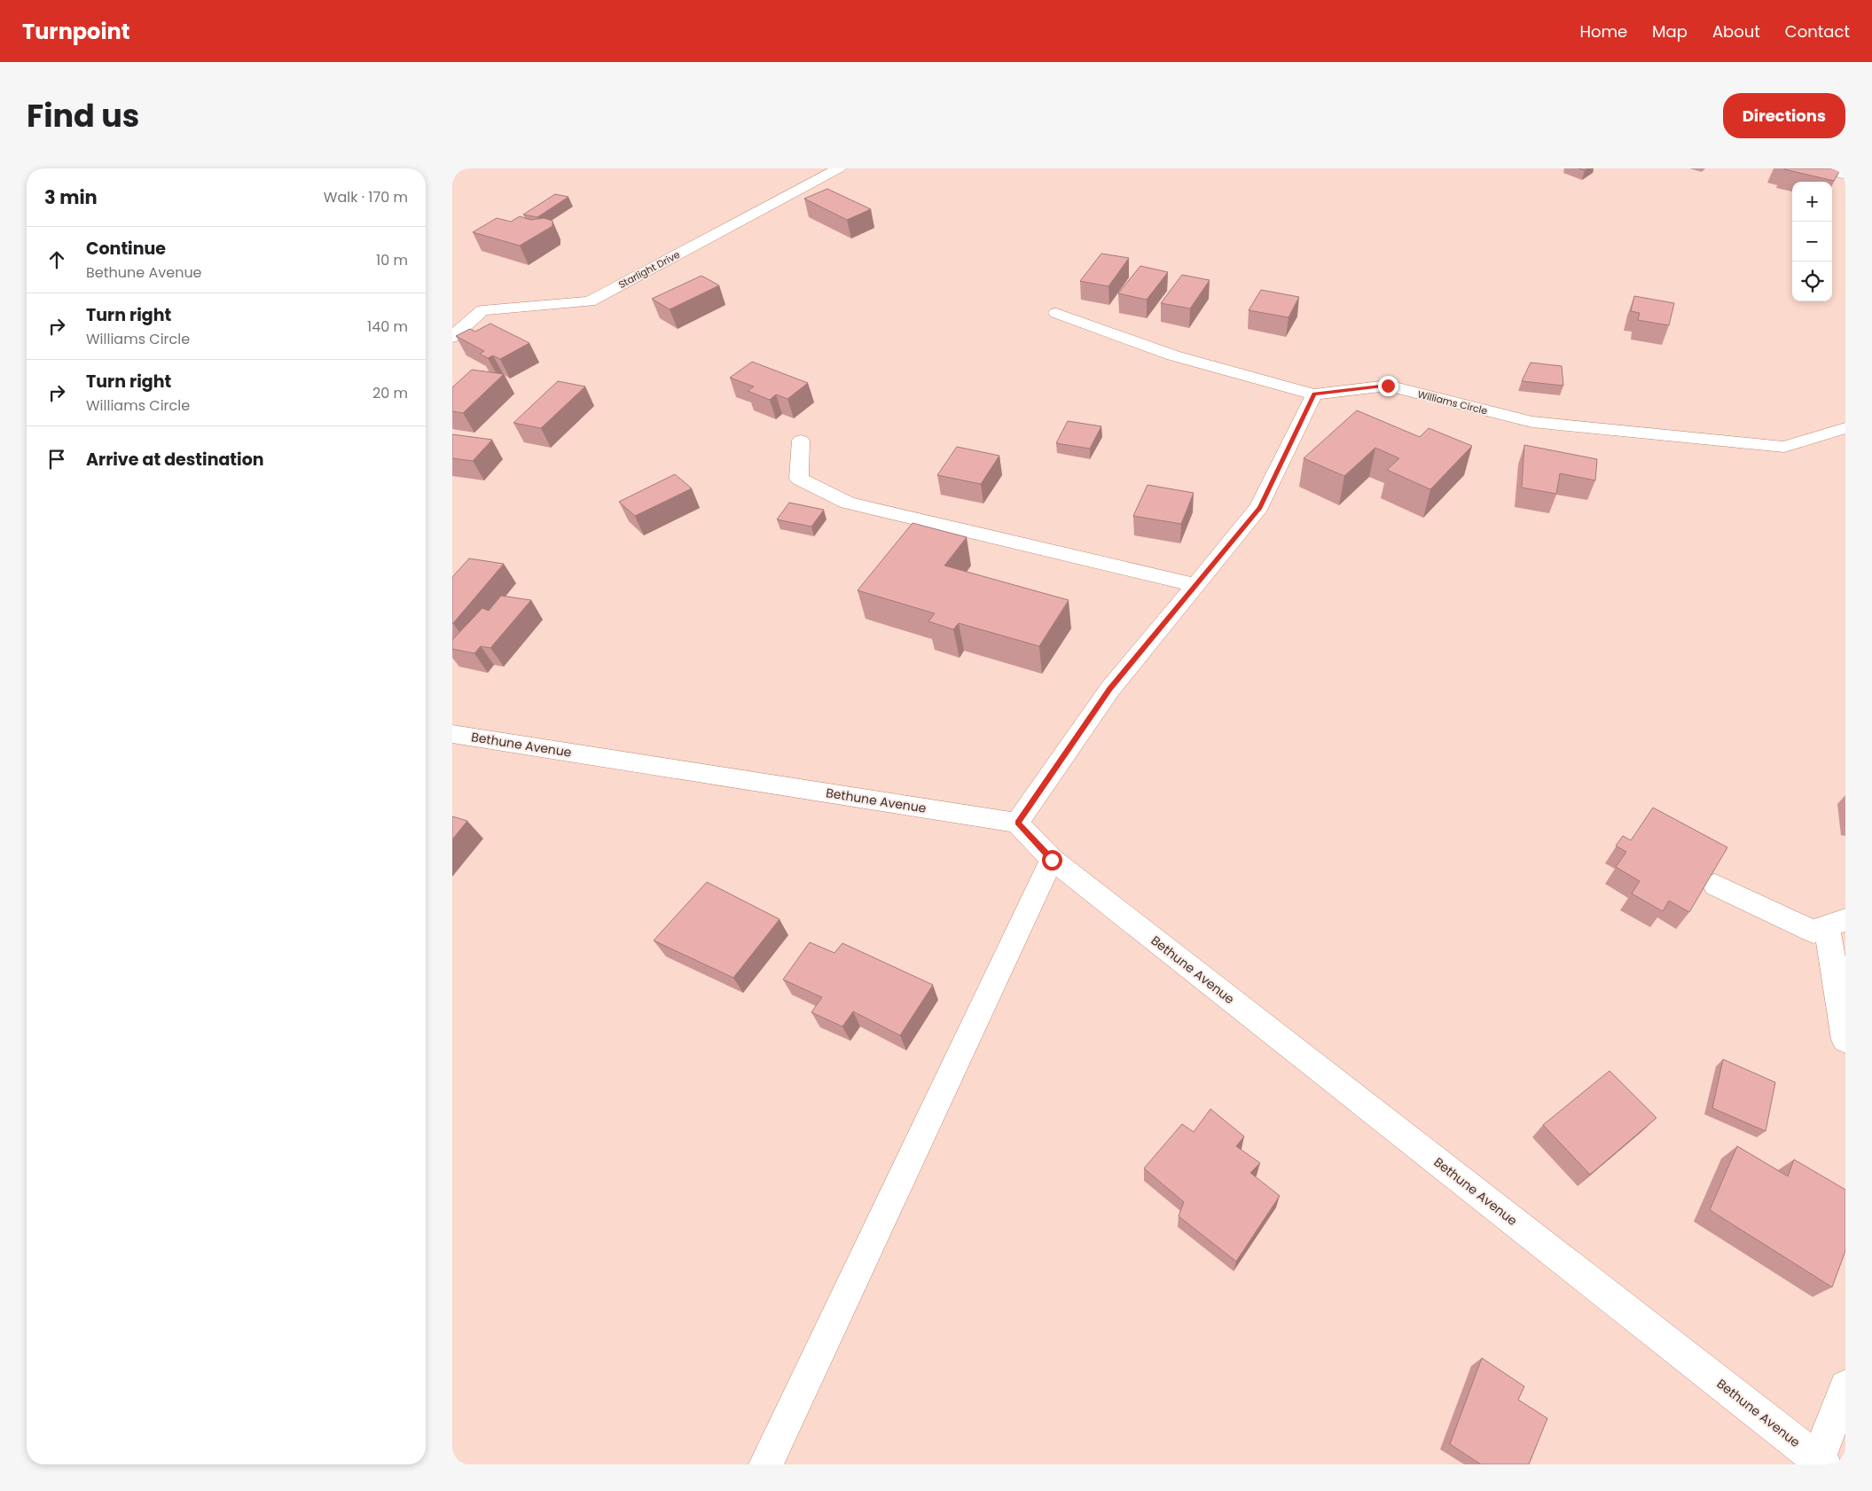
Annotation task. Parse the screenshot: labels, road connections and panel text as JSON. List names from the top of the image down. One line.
{"streets":{"street":["Starlight Drive","Williams Circle","Bethune Avenue"]},"page":{"header":"Turnpoint","nav":["Home","Map","About","Contact"],"title":"Find us","buttons":"Directions","heading":["3 min","Walk · 170 m"],"map_buttons":["+","−"],"list":[["Continue","Bethune Avenue","10 m"],["Turn right","Williams Circle","140 m"],["Turn right","Williams Circle","20 m"],"Arrive at destination"]}}
